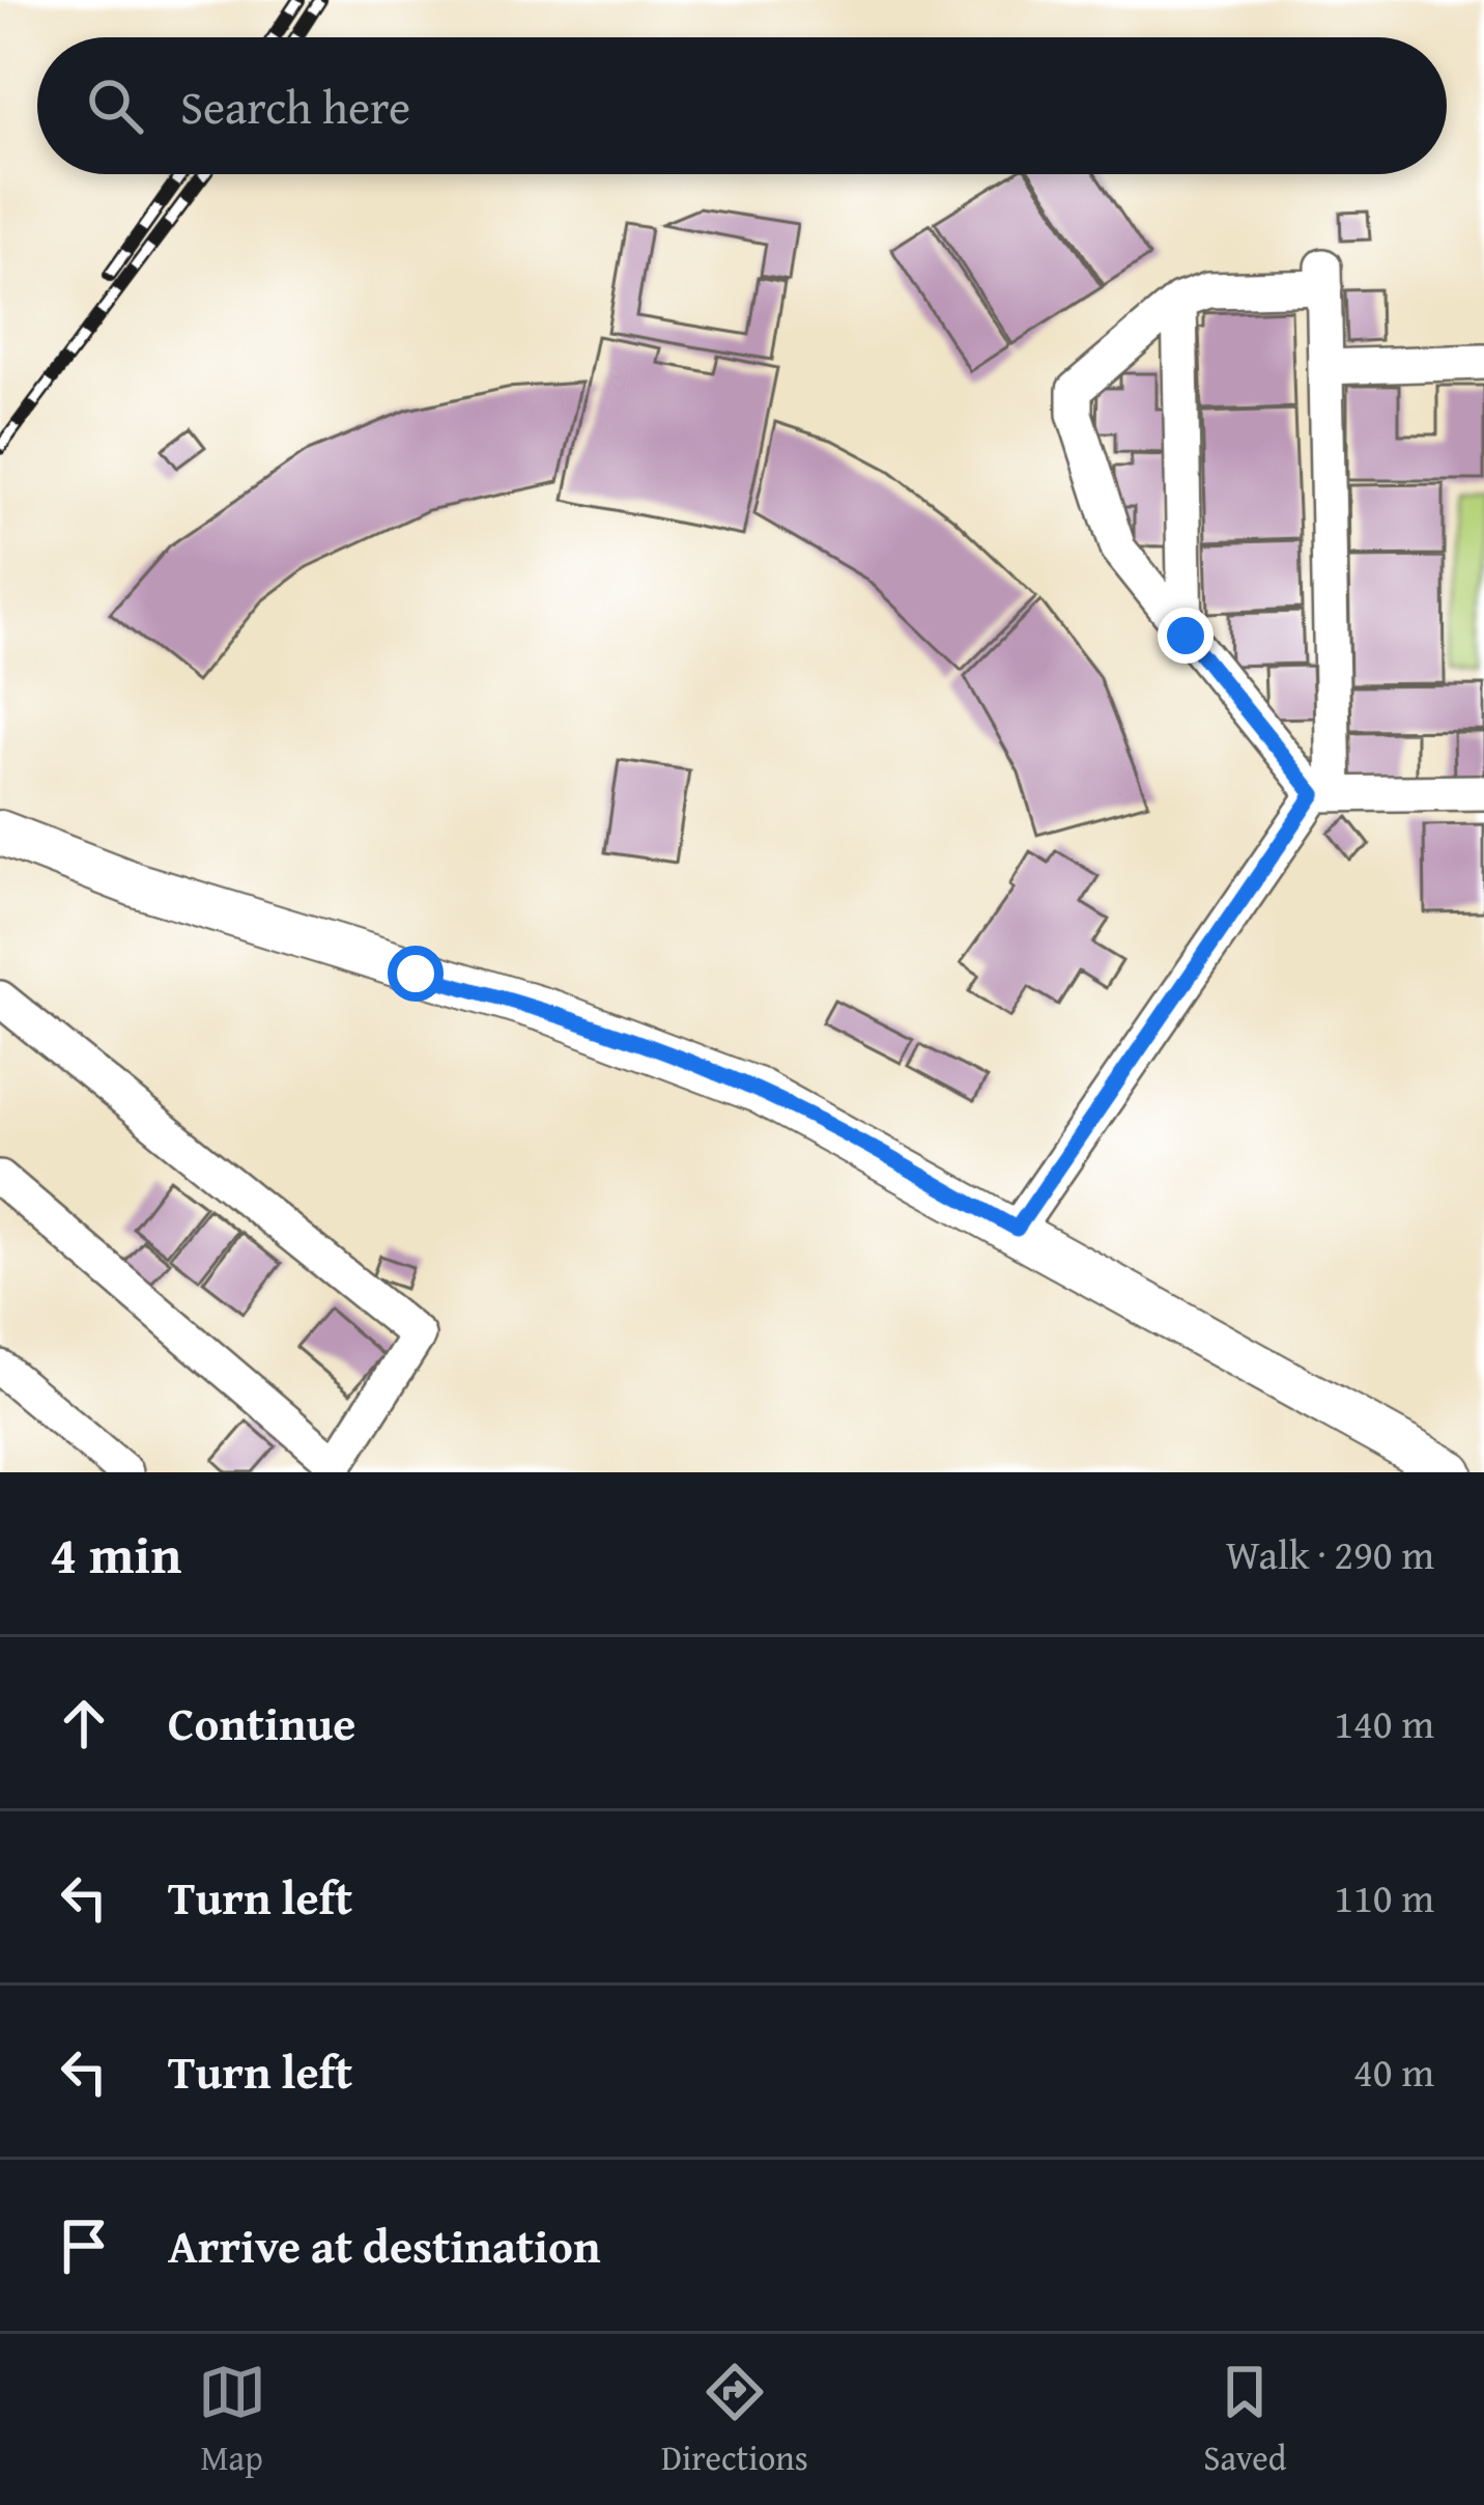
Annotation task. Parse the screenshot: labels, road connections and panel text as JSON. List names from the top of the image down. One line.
{"page":{"search":"Search here","heading":["4 min","Walk · 290 m"],"list":[["Continue","140 m"],["Turn left","110 m"],["Turn left","40 m"],"Arrive at destination"],"nav":["Map","Directions","Saved"]}}
